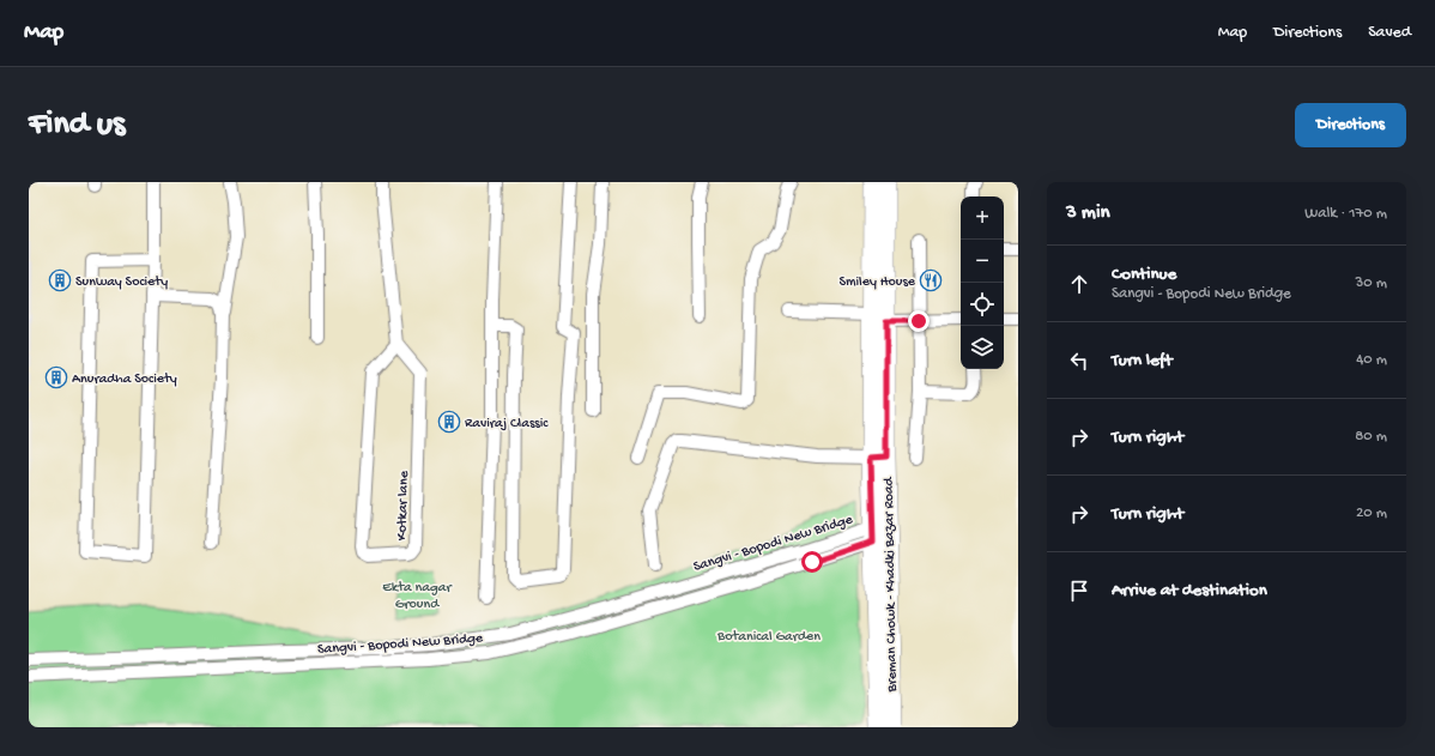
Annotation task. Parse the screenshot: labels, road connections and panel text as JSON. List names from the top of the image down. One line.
{"streets":{"main road":["Breman Chowk - Khadki Bazar Road"],"street":["Kotkar lane","Sangvi - Bopodi New Bridge"]},"crossings":[["Sangvi - Bopodi New Bridge","Breman Chowk - Khadki Bazar Road"]],"parks":["Ekta nagar Ground","Botanical Garden"],"places":{"building":["Sunway Society","Anuradha Society","Raviraj Classic"],"restaurant":["Smiley House"]},"page":{"header":"Map","nav":["Map","Directions","Saved"],"buttons":"Directions","title":"Find us","heading":["3 min","Walk · 170 m"],"map_buttons":["+","−"],"list":[["Continue","Sangvi - Bopodi New Bridge","30 m"],["Turn left","40 m"],["Turn right","80 m"],["Turn right","20 m"],"Arrive at destination"]}}
